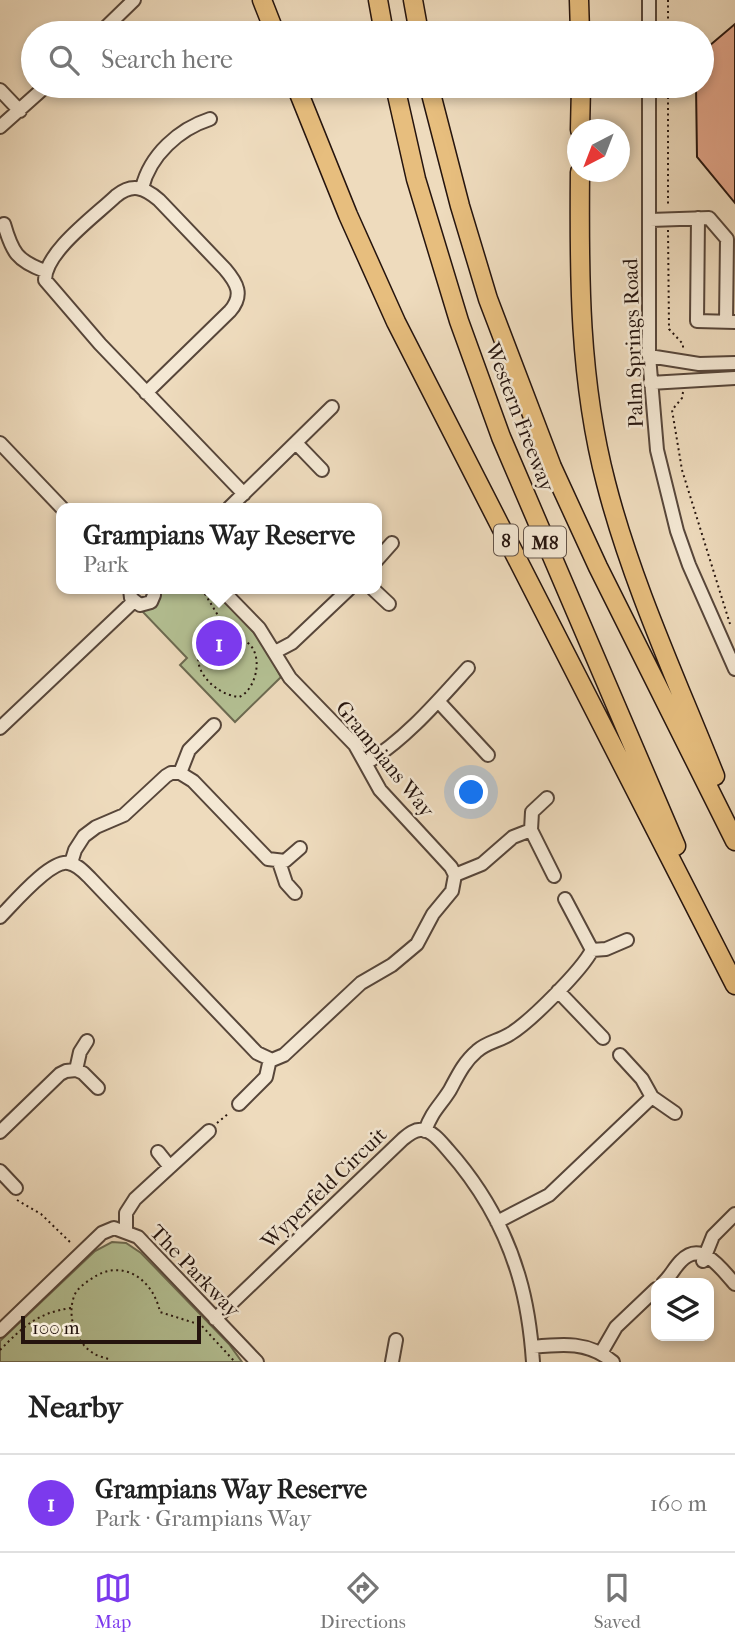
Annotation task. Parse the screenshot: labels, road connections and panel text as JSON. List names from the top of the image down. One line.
{"streets":{"highway":["Western Freeway","8","M8"],"street":["Palm Springs Road","Grampians Way","Wyperfeld Circuit","The Parkway"]},"crossings":[["Western Freeway","8"],["Wyperfeld Circuit","The Parkway"]],"scale_bar":"100 m","north":"bottom left","page":{"search":"Search here","popup":["Grampians Way Reserve","Park"],"pins":"1","scale":"100 m","heading":"Nearby","list":[{"mark":"1","name":"Grampians Way Reserve","note":"Park · Grampians Way","value":"160 m"}],"nav":["Map","Directions","Saved"]}}
